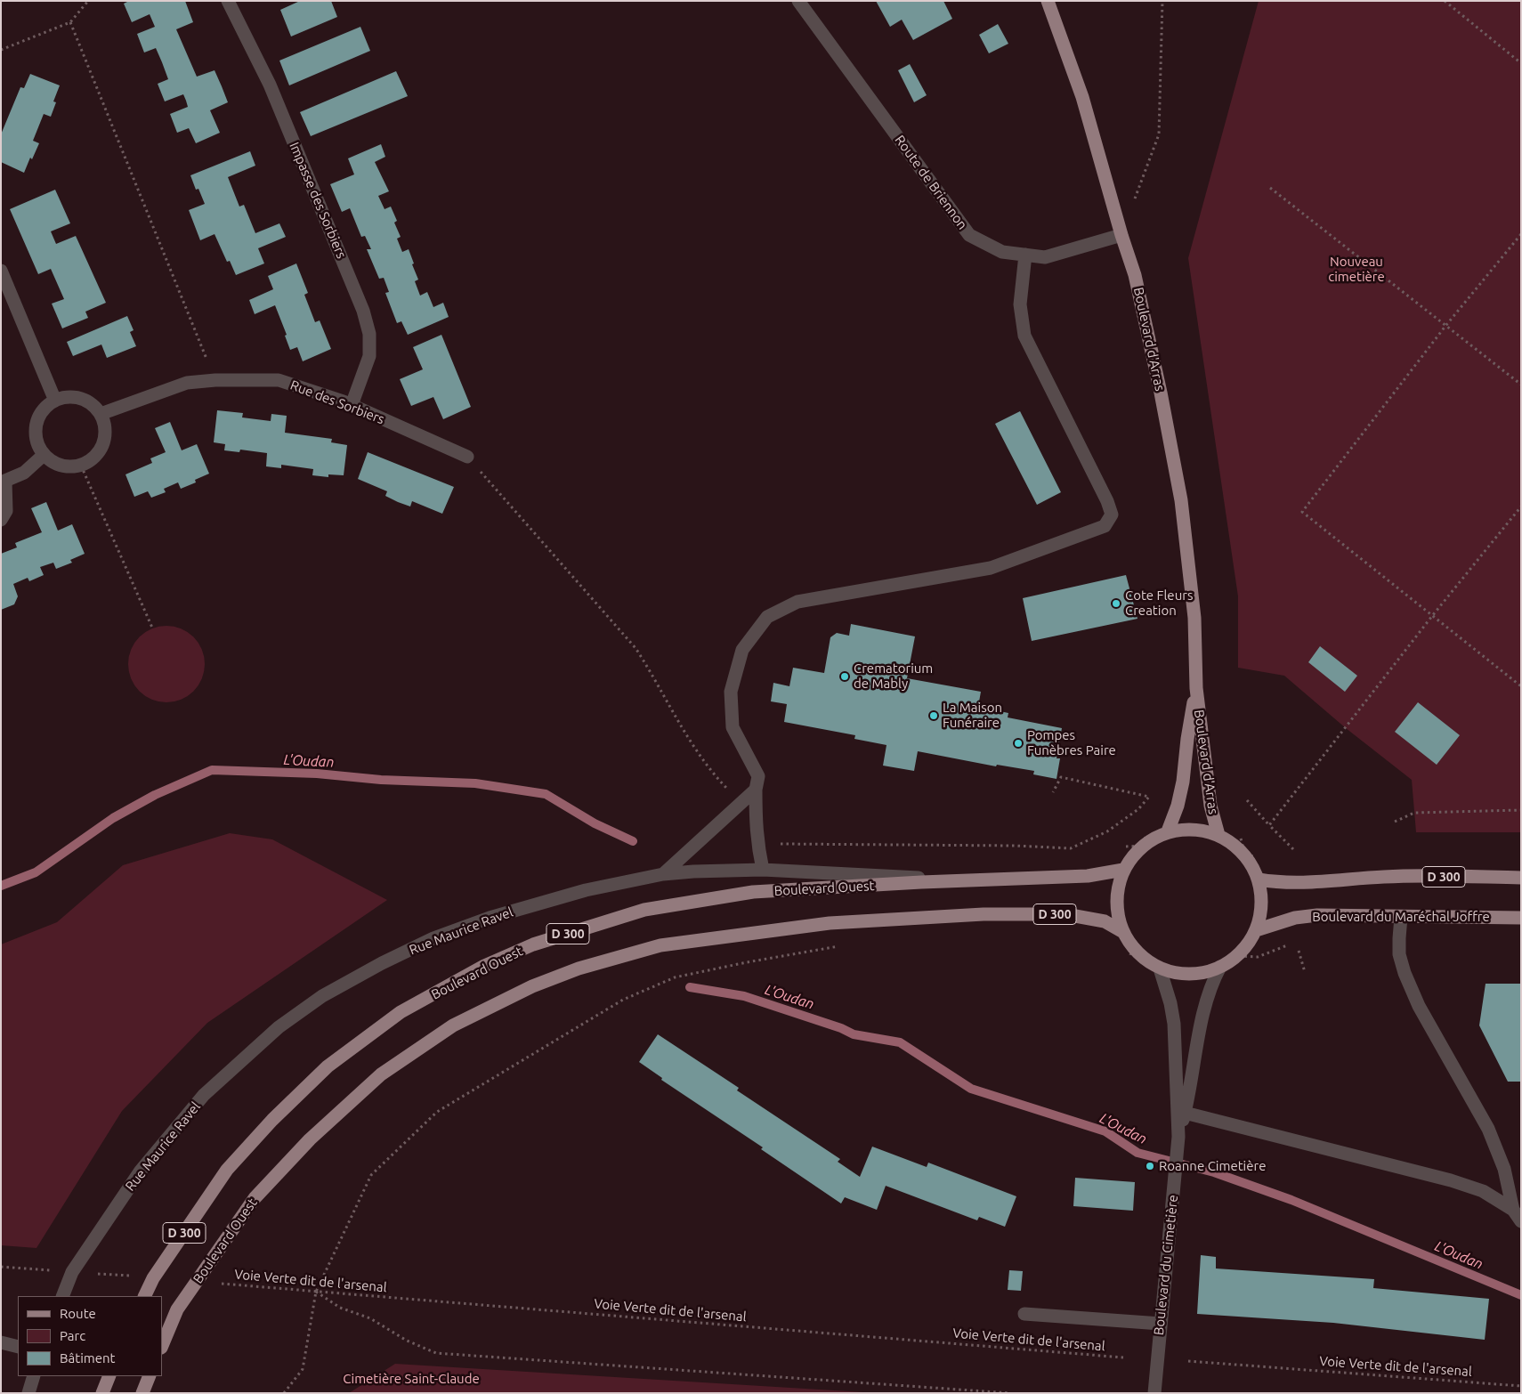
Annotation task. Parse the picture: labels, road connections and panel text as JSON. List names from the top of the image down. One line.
{"streets":{"main road":["Boulevard d'Arras","D 300","Boulevard Ouest","Boulevard du Maréchal Joffre"],"street":["Route de Briennon","Impasse des Sorbiers","Rue des Sorbiers","Rue Maurice Ravel","Boulevard du Cimetière"],"path":["Voie Verte dit de l'arsenal"]},"crossings":[["Route de Briennon","Boulevard d'Arras"],["Impasse des Sorbiers","Rue des Sorbiers"],["Boulevard d'Arras","D 300"],["Boulevard d'Arras","Boulevard Ouest"],["Boulevard d'Arras","Boulevard du Maréchal Joffre"],["Boulevard d'Arras","Boulevard du Cimetière"],["D 300","Boulevard Ouest"],["D 300","Boulevard du Maréchal Joffre"],["D 300","Boulevard du Cimetière"],["Boulevard Ouest","Boulevard du Maréchal Joffre"],["Boulevard Ouest","Rue Maurice Ravel"],["Boulevard Ouest","Boulevard du Cimetière"],["Boulevard du Maréchal Joffre","Boulevard du Cimetière"]],"water":["L'Oudan"],"parks":["Nouveau cimetière","Cimetière Saint-Claude"],"places":["Cote Fleurs Creation","Crematorium de Mably","La Maison Funéraire","Pompes Funèbres Paire","Roanne Cimetière"],"legend":["Route","Parc","Bâtiment"]}
